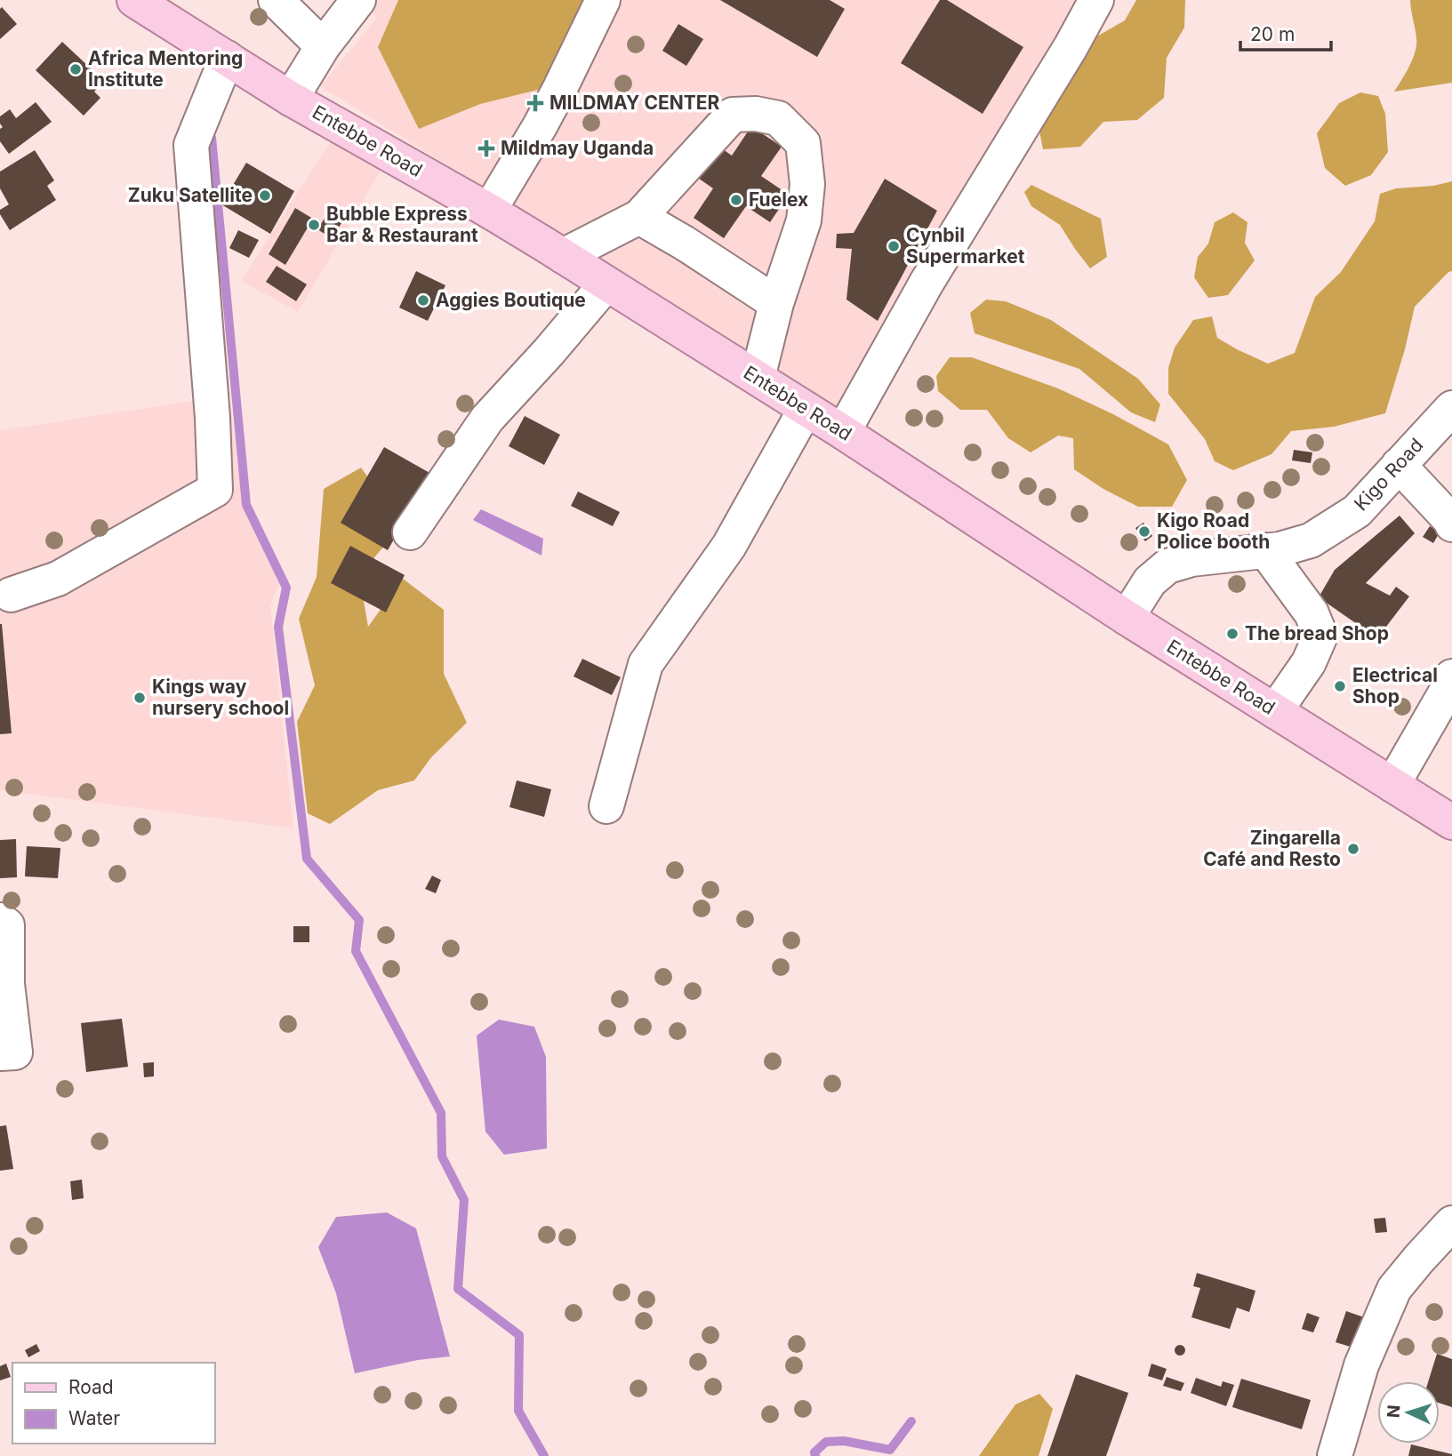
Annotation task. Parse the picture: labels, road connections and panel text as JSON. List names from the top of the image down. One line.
{"streets":{"main road":["Entebbe Road"],"street":["Kigo Road"]},"crossings":[["Entebbe Road","Kigo Road"]],"places":{"other":["Africa Mentoring Institute","Zuku Satellite","Fuelex","Bubble Express Bar & Restaurant","Cynbil Supermarket","Aggies Boutique","Kigo Road Police booth","The bread Shop","Electrical Shop","Kings way nursery school","Zingarella Café and Resto"],"health":["MILDMAY CENTER","Mildmay Uganda"]},"legend":["Road","Water"],"scale_bar":"20 m","north":"left"}
